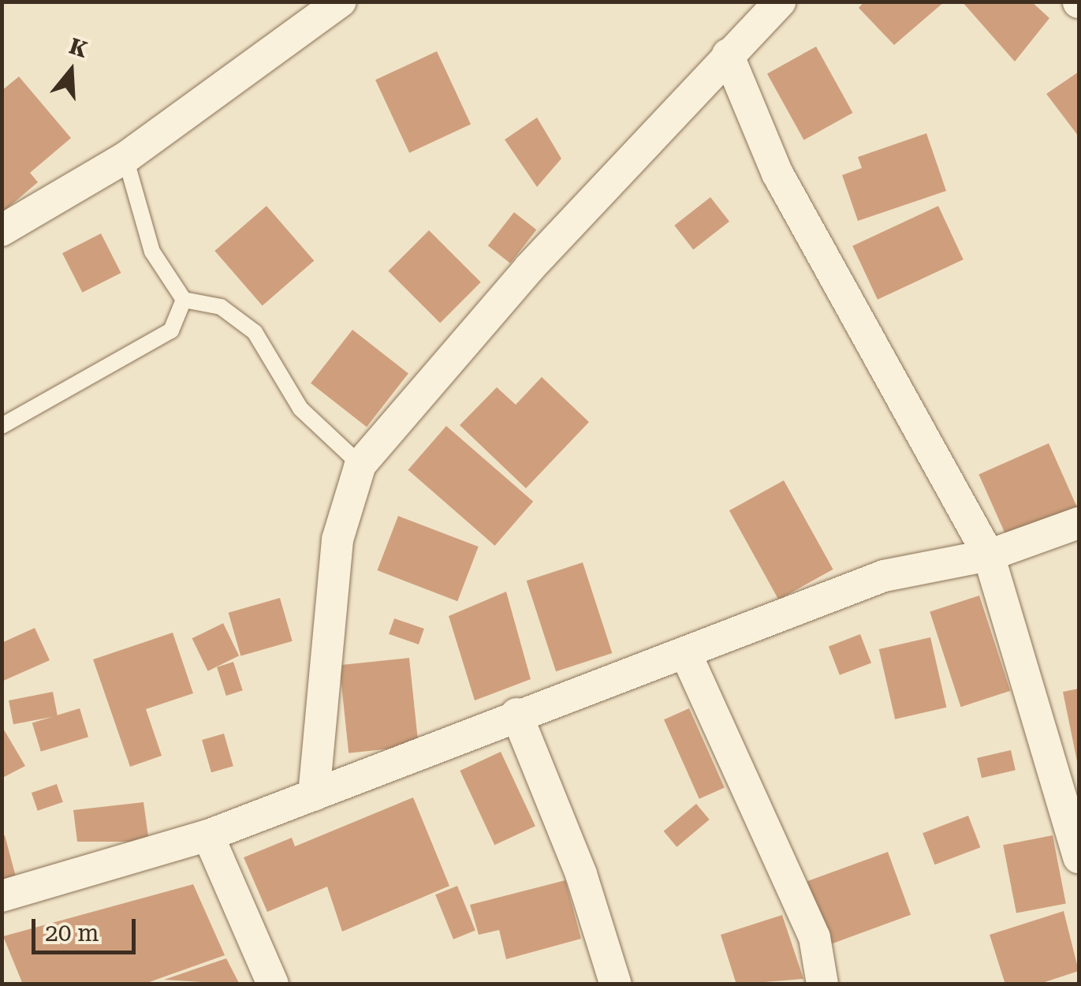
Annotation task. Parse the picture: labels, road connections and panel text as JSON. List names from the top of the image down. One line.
{"scale_bar":"20 m","north":"top"}
